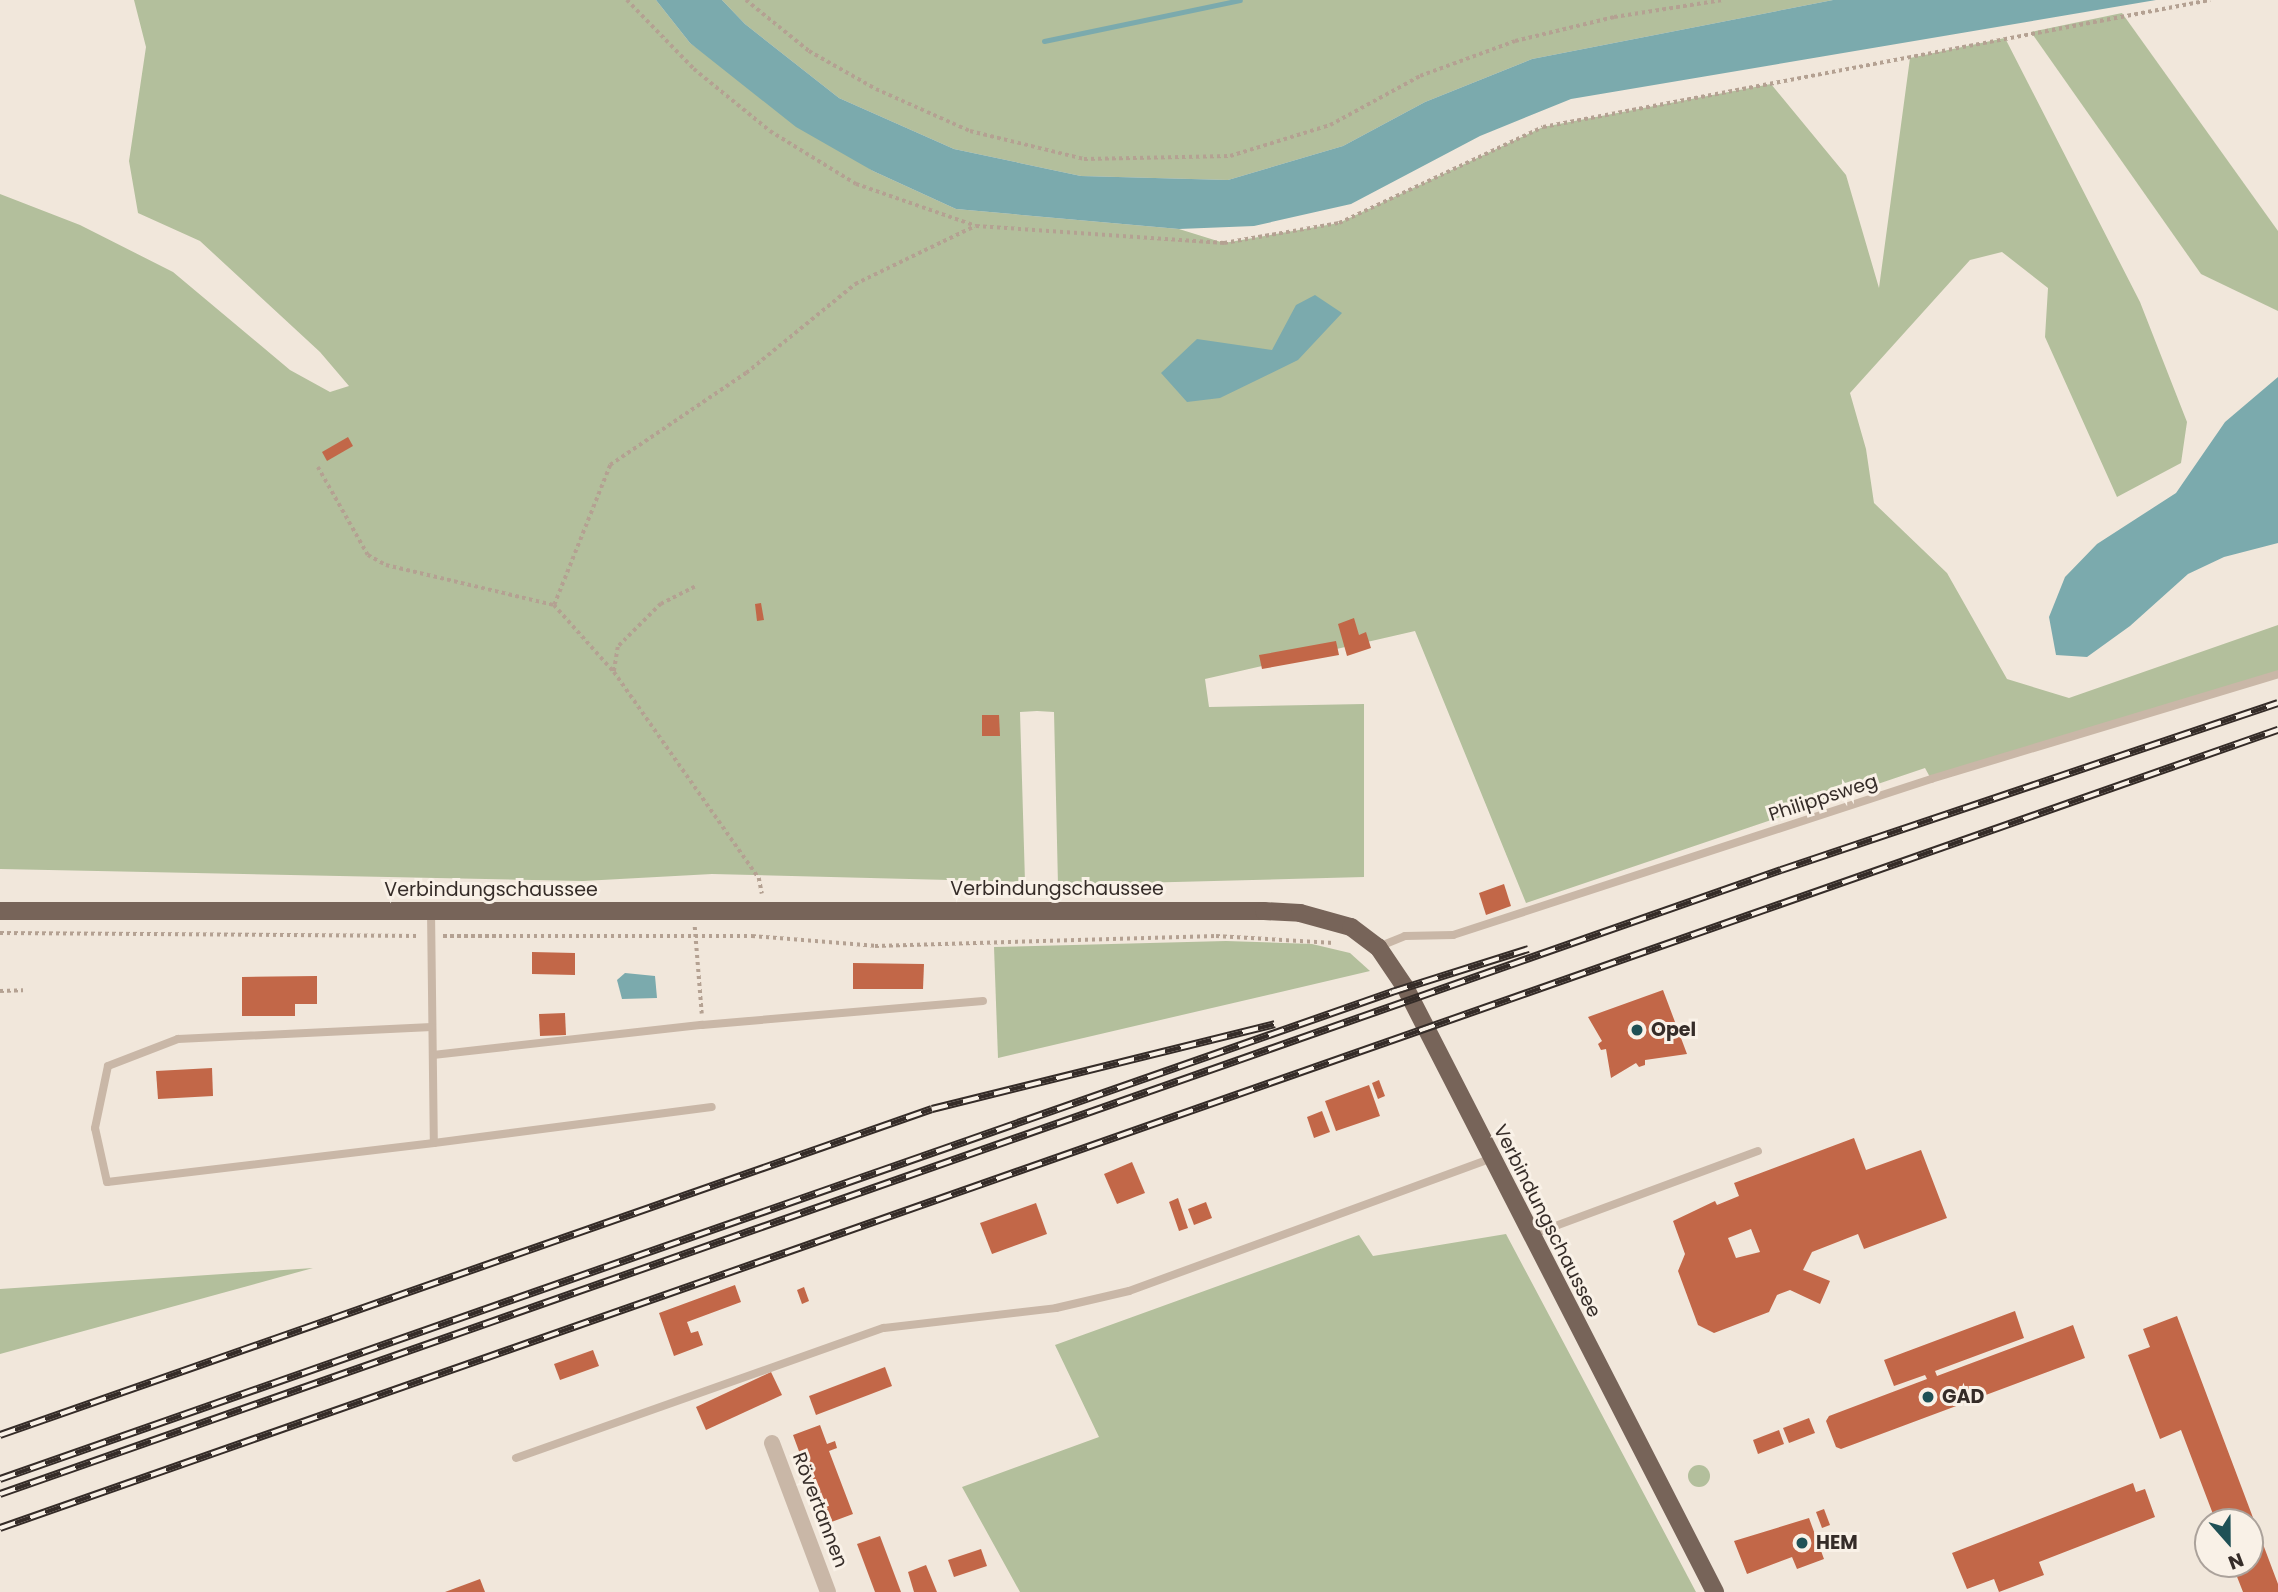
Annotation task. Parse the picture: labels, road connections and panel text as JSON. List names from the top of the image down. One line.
{"streets":{"main road":["Verbindungschaussee"],"street":["Rövertannen"],"lane":["Philippsweg"]},"crossings":[["Philippsweg","Verbindungschaussee"]],"places":["Opel","GAD","HEM"],"north":"bottom"}
